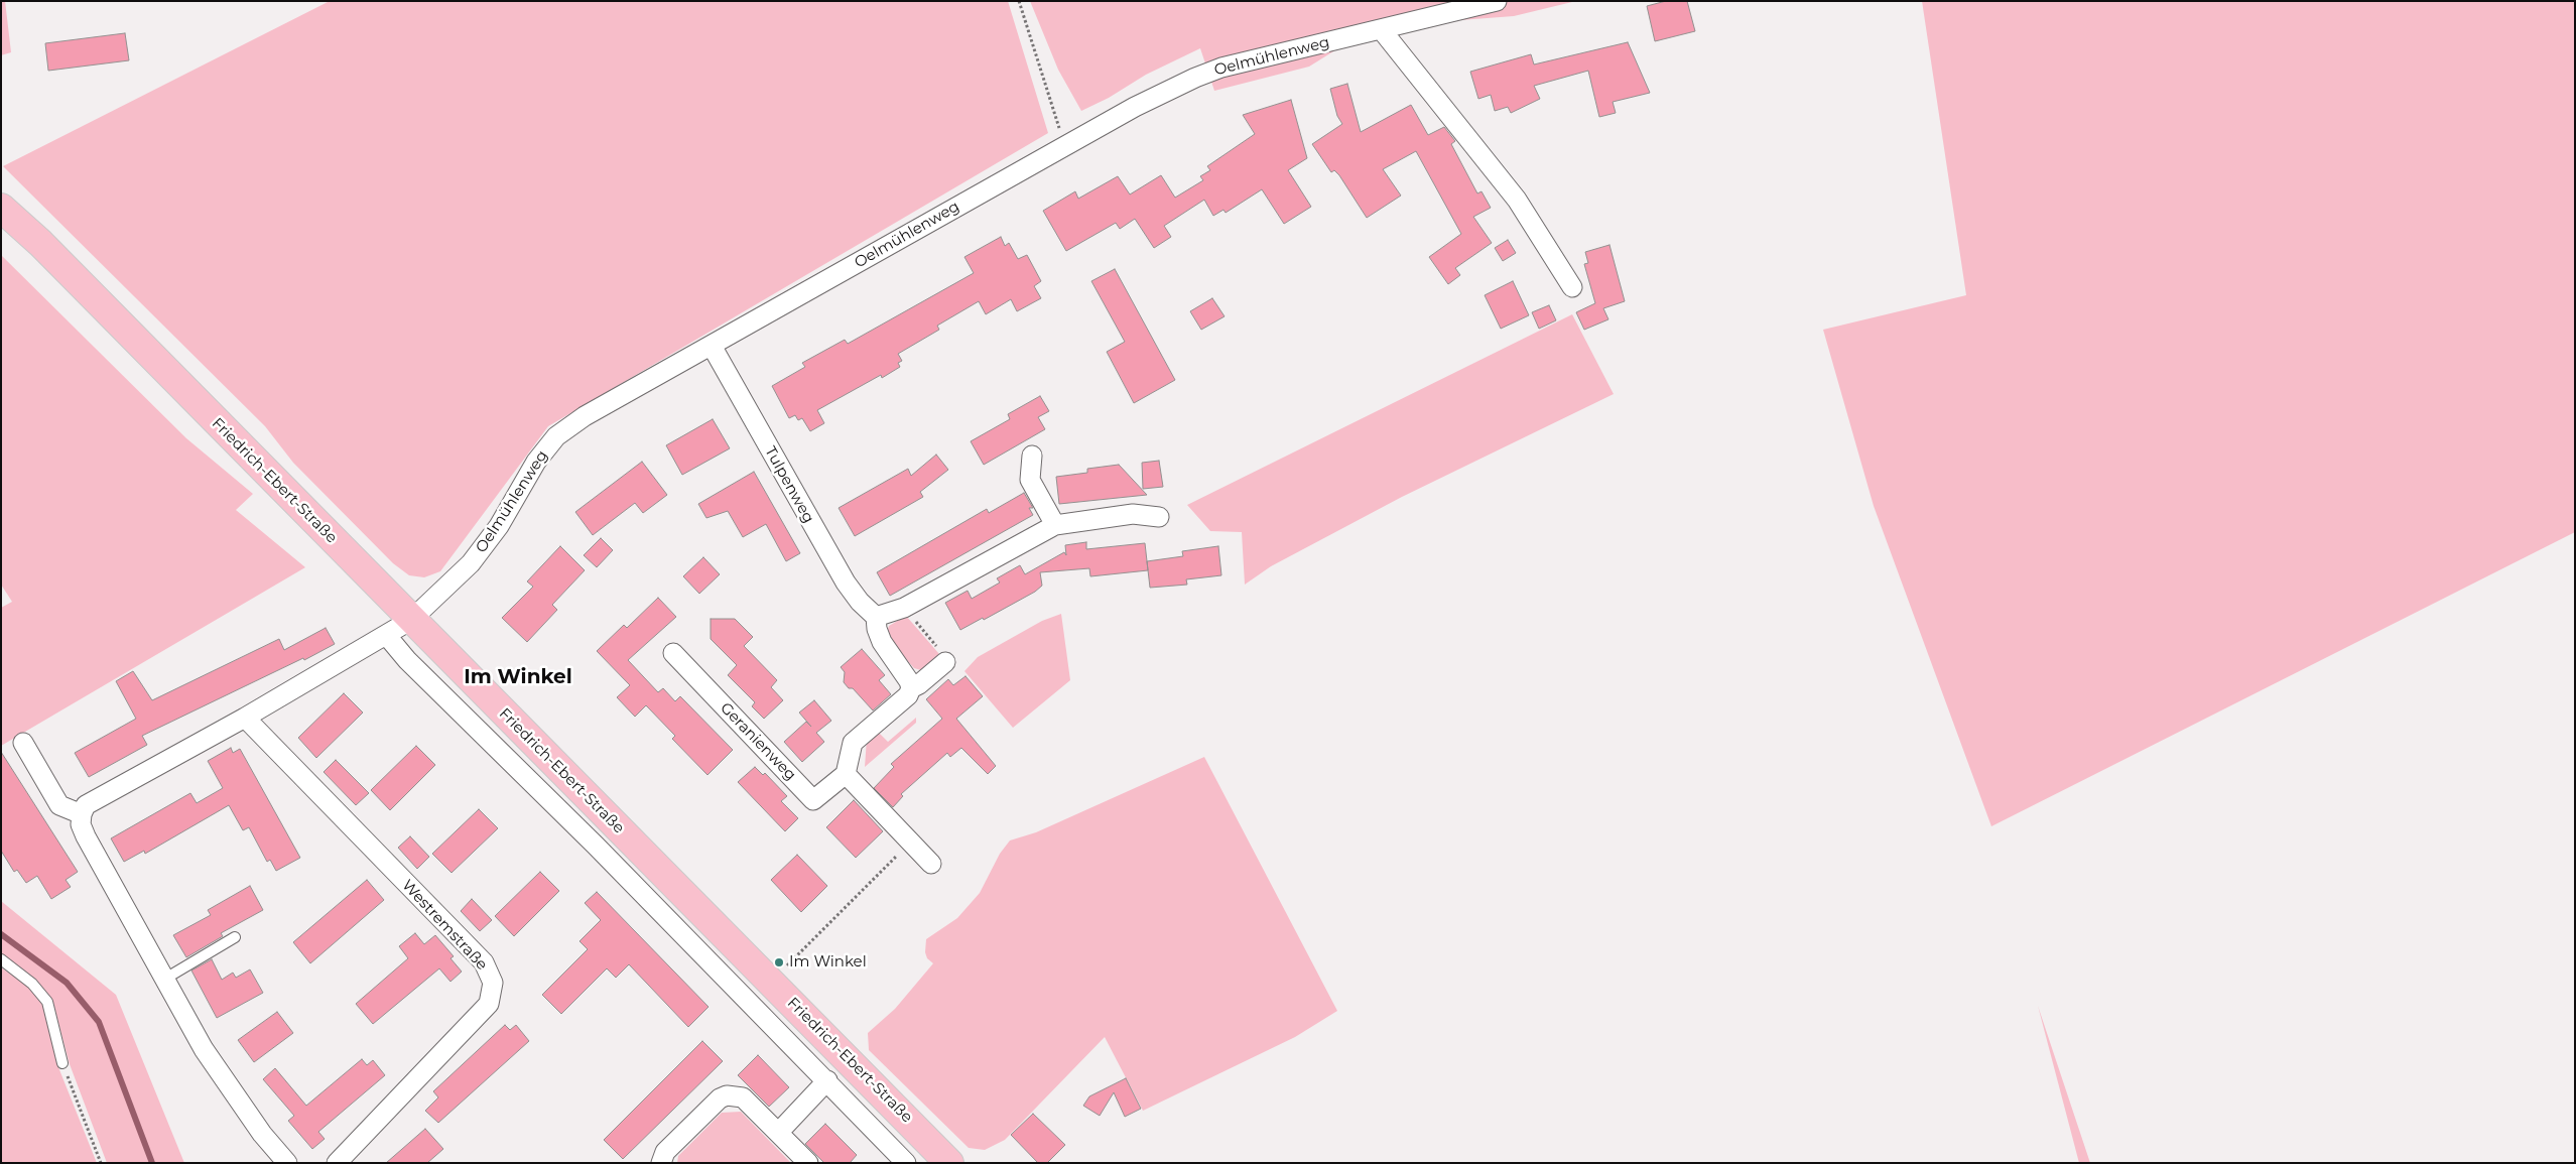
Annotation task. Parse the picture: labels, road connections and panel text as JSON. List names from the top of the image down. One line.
{"streets":{"main road":["Friedrich-Ebert-Straße"],"street":["Oelmühlenweg","Tulpenweg","Geranienweg","Westremstraße"]},"crossings":[["Oelmühlenweg","Friedrich-Ebert-Straße"],["Oelmühlenweg","Tulpenweg"]],"districts":["Im Winkel"],"places":["Im Winkel"]}
